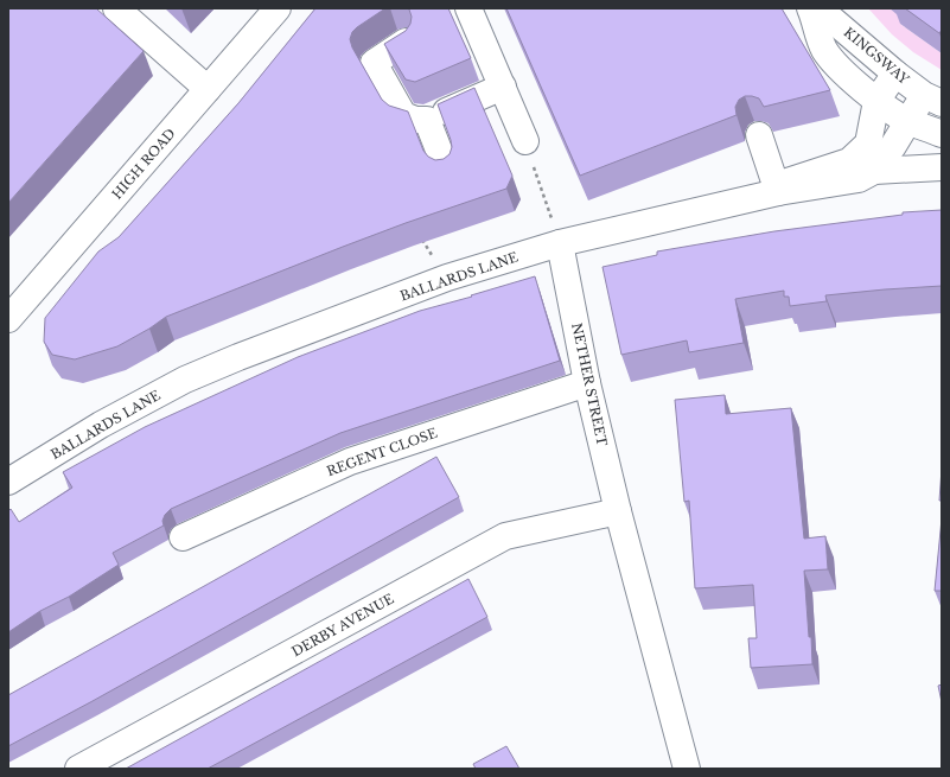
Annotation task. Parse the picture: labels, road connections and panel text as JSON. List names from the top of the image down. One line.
{"streets":{"main road":["KINGSWAY","HIGH ROAD","BALLARDS LANE","NETHER STREET","REGENT CLOSE","DERBY AVENUE"]},"crossings":[["BALLARDS LANE","NETHER STREET"],["NETHER STREET","REGENT CLOSE"],["NETHER STREET","DERBY AVENUE"]]}
